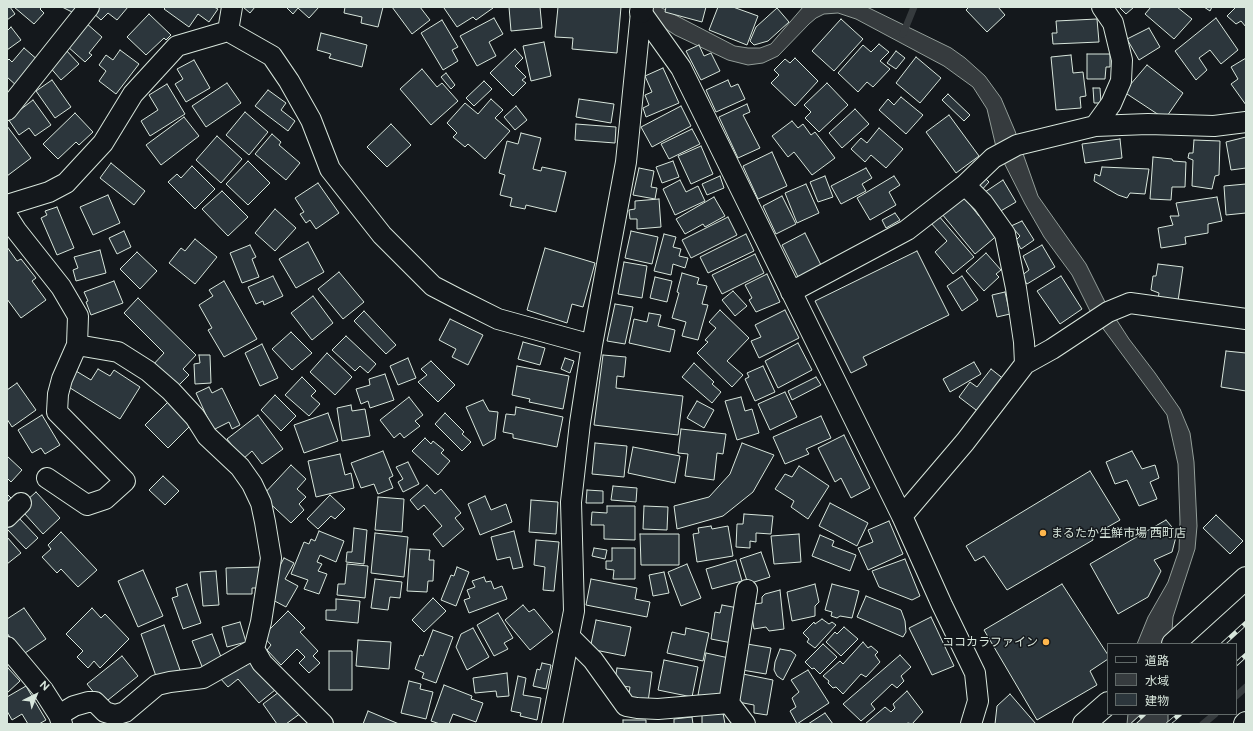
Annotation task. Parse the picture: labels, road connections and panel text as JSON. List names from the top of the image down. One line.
{"places":["まるたか生鮮市場 西町店","ココカラファイン"],"legend":["道路","水域","建物"],"north":"top right"}
